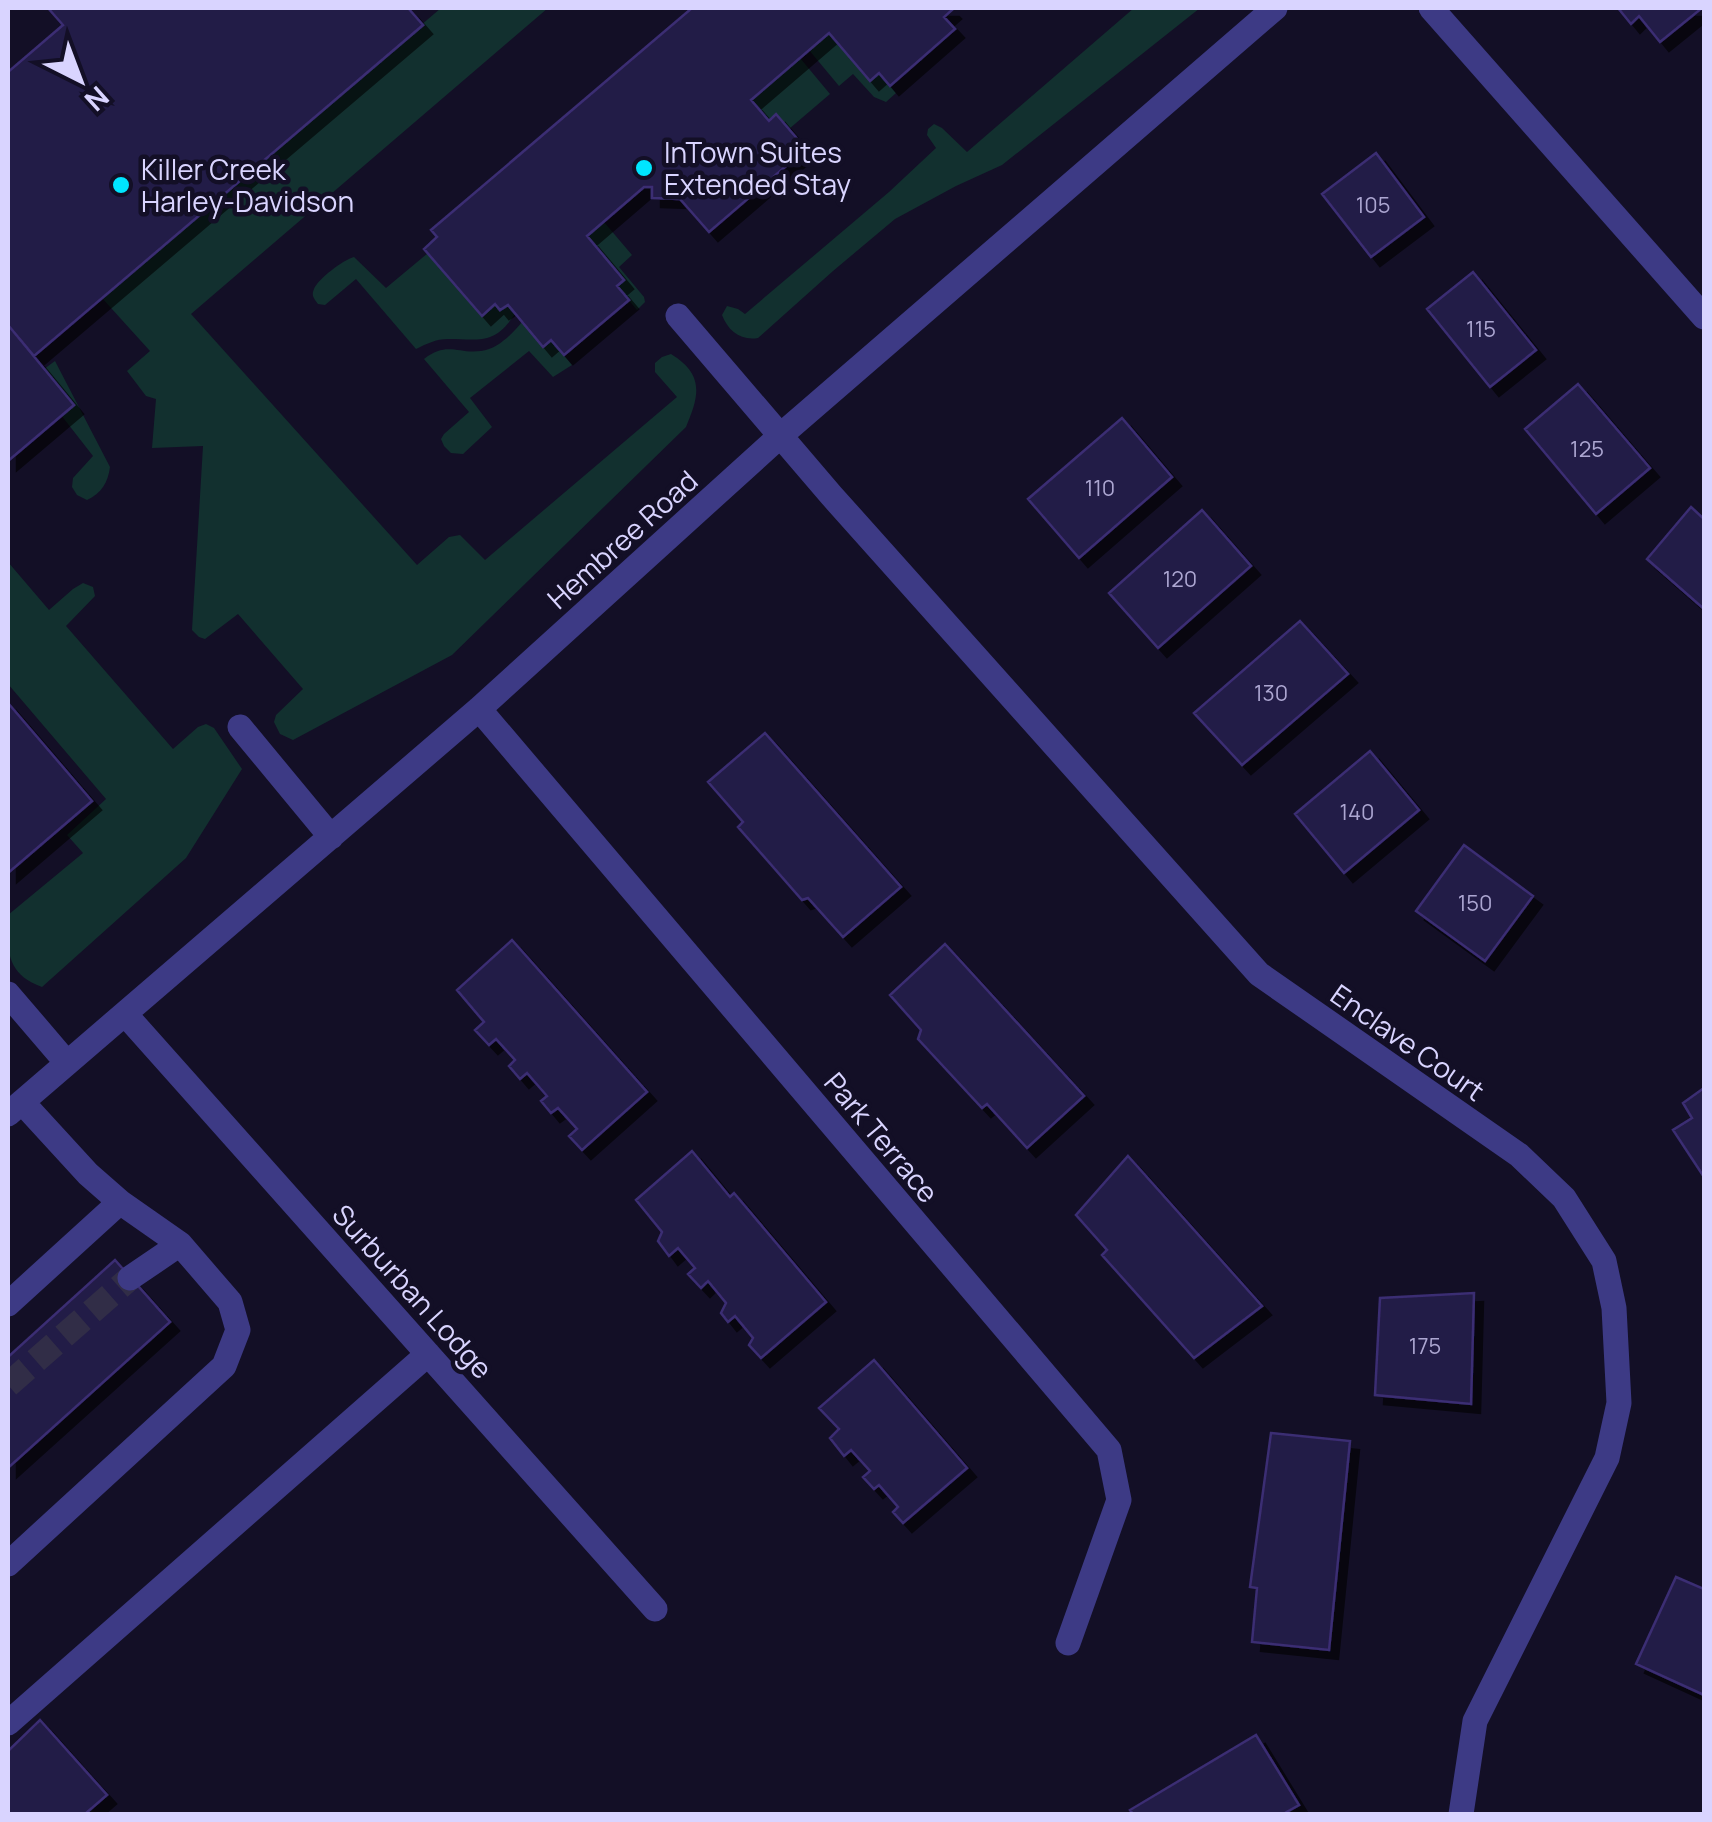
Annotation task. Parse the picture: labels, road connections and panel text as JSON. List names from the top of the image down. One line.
{"streets":{"street":["Hembree Road","Enclave Court","Park Terrace","Surburban Lodge"]},"crossings":[["Hembree Road","Enclave Court"],["Hembree Road","Park Terrace"],["Hembree Road","Surburban Lodge"]],"places":["InTown Suites Extended Stay","Killer Creek Harley-Davidson"],"house_numbers":["105","115","125","110","120","130","140","150","175"],"north":"bottom right"}
